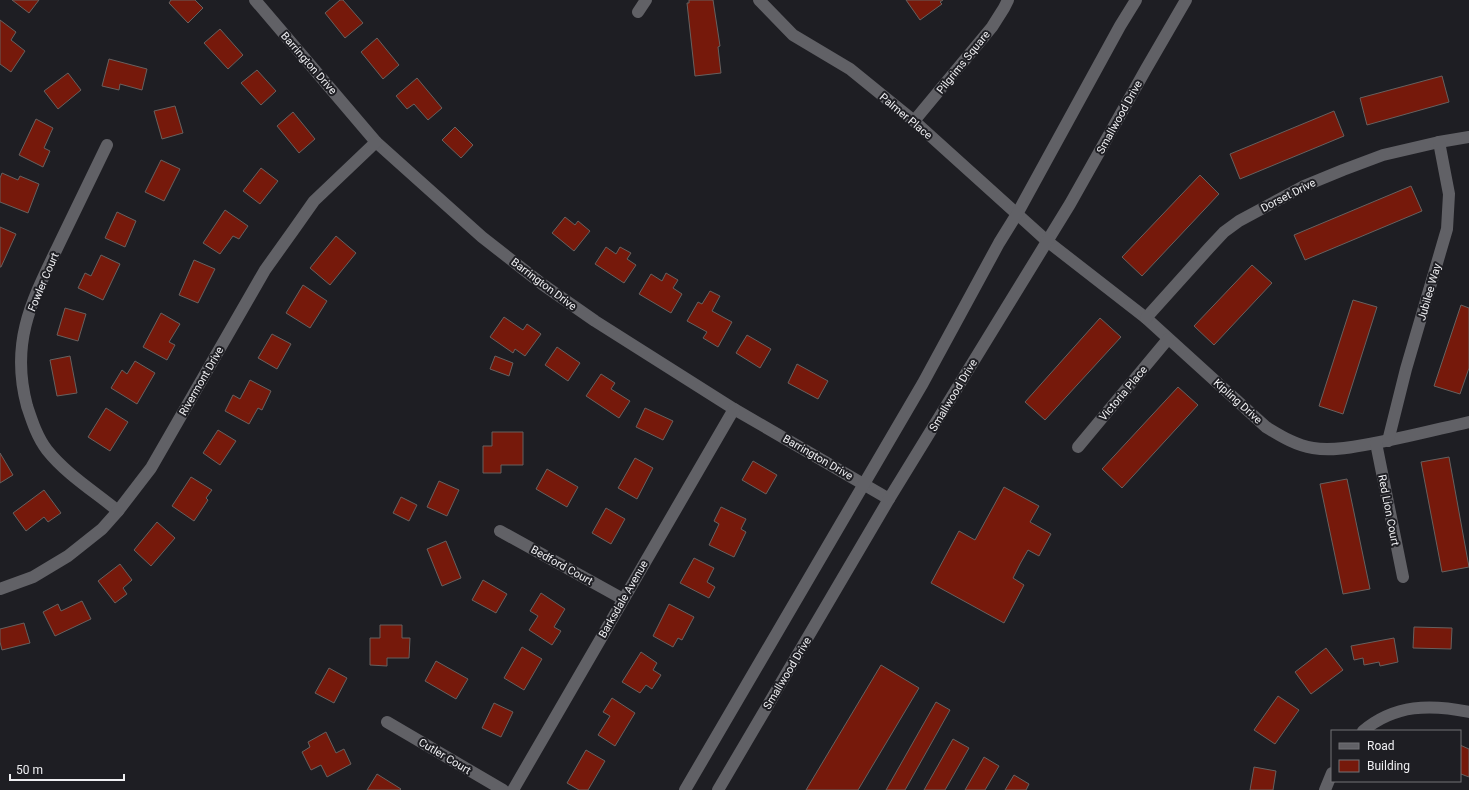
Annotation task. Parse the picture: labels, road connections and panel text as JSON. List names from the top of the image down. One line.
{"streets":{"street":["Pilgrims Square","Barrington Drive","Palmer Place","Smallwood Drive","Dorset Drive","Fowler Court","Jubilee Way","Rivermont Drive","Victoria Place","Kipling Drive","Red Lion Court","Bedford Court","Barksdale Avenue","Cutler Court"]},"crossings":[["Pilgrims Square","Palmer Place"],["Barrington Drive","Smallwood Drive"],["Barrington Drive","Rivermont Drive"],["Barrington Drive","Barksdale Avenue"],["Palmer Place","Smallwood Drive"],["Palmer Place","Kipling Drive"],["Smallwood Drive","Kipling Drive"],["Dorset Drive","Jubilee Way"],["Dorset Drive","Kipling Drive"],["Fowler Court","Rivermont Drive"],["Jubilee Way","Kipling Drive"],["Jubilee Way","Red Lion Court"],["Victoria Place","Kipling Drive"],["Kipling Drive","Red Lion Court"],["Bedford Court","Barksdale Avenue"]],"legend":["Road","Building"],"scale_bar":"50 m"}
